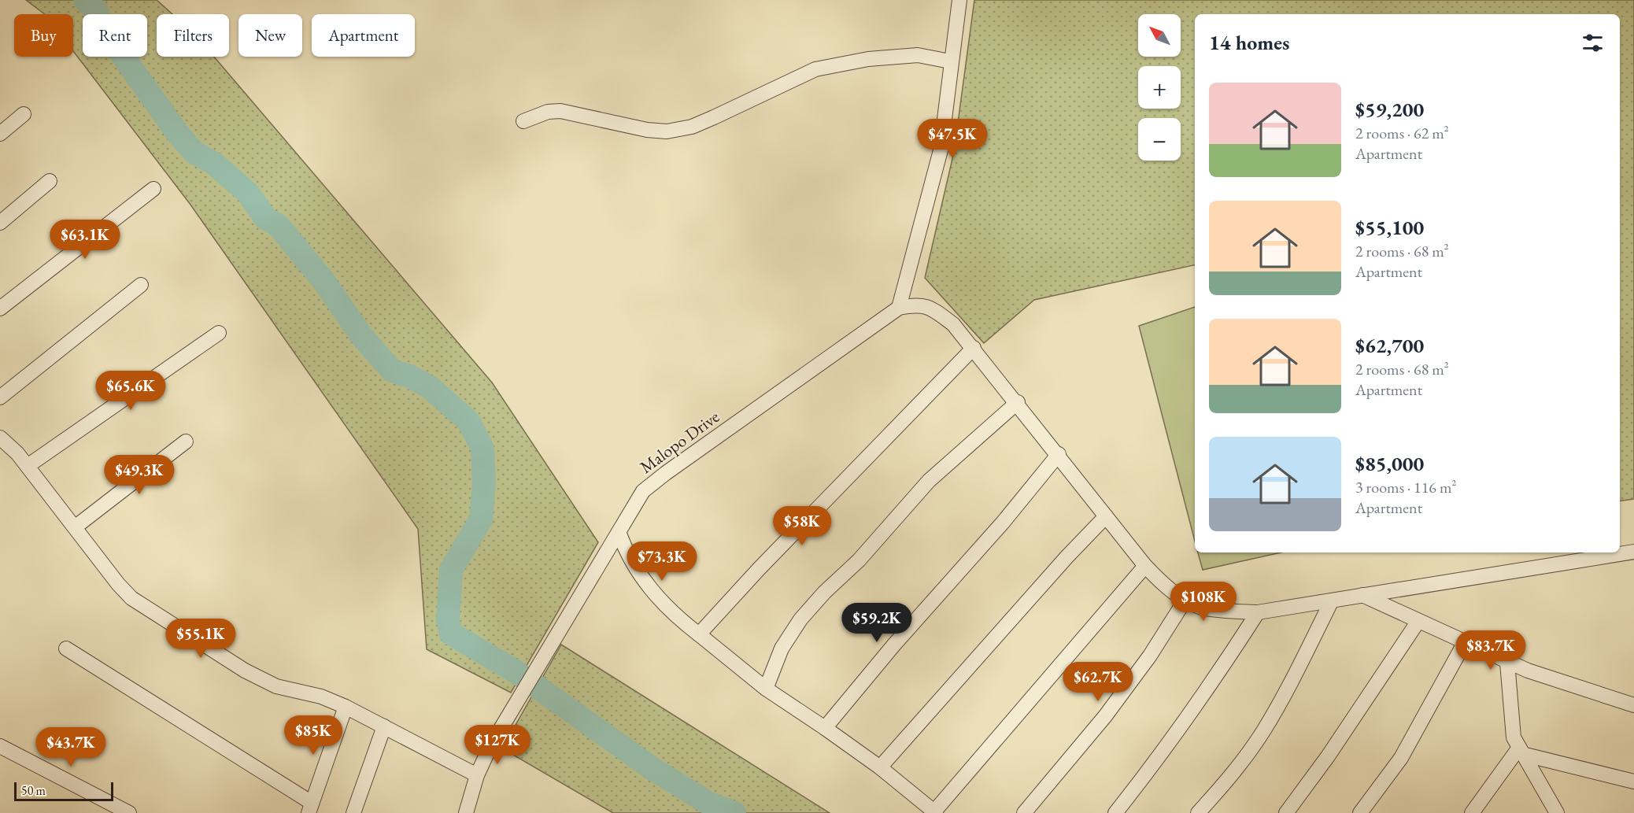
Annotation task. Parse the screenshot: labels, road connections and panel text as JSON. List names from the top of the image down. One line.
{"streets":{"street":["Malopo Drive"]},"scale_bar":"50 m","north":"top left","page":{"map_buttons":["+","−"],"chip":["Buy","Rent","Filters","New","Apartment"],"heading":"14 homes","list":[{"name":"$59,200","note":"2 rooms · 62 m² · Apartment"},{"name":"$55,100","note":"2 rooms · 68 m² · Apartment"},{"name":"$62,700","note":"2 rooms · 68 m² · Apartment"},{"name":"$85,000","note":"3 rooms · 116 m² · Apartment"}],"price":["$47.5K","$63.1K","$65.6K","$49.3K","$58K","$73.3K","$108K","$59.2K","$55.1K","$83.7K","$62.7K","$85K","$127K","$43.7K"],"scale":"50 m"}}
